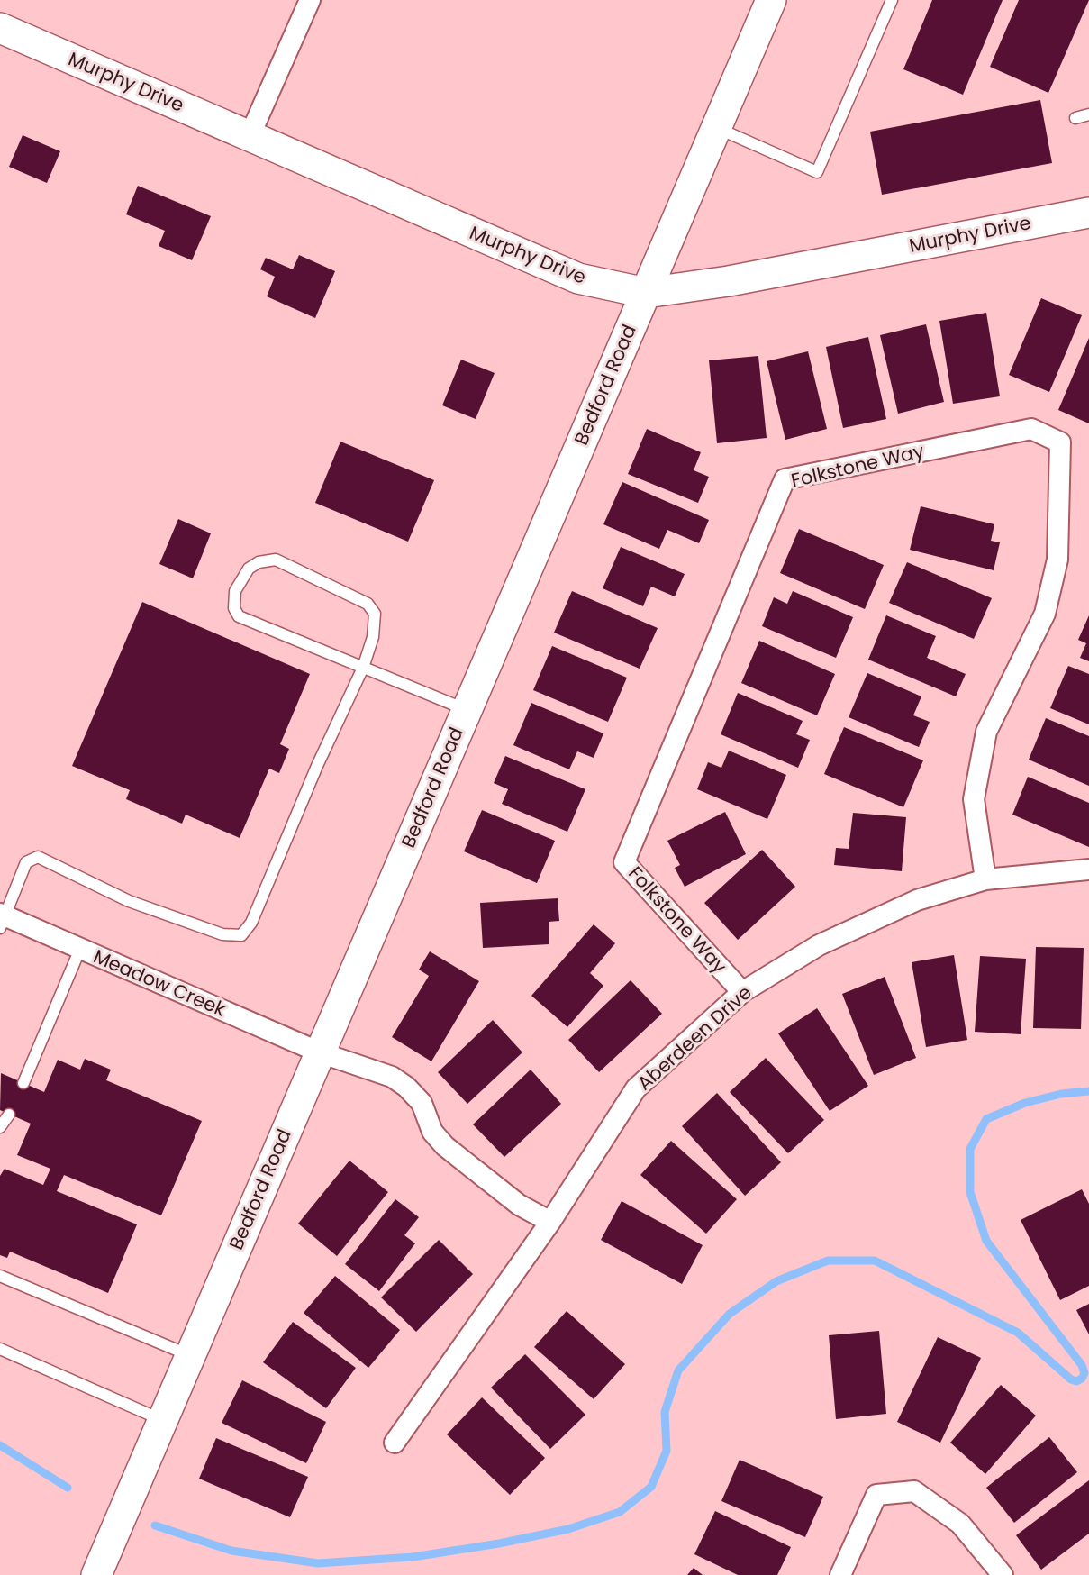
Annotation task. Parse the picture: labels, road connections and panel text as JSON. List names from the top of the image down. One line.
{"streets":{"main road":["Murphy Drive","Bedford Road"],"street":["Folkstone Way","Meadow Creek","Aberdeen Drive"]},"crossings":[["Murphy Drive","Bedford Road"],["Bedford Road","Meadow Creek"],["Folkstone Way","Aberdeen Drive"],["Meadow Creek","Aberdeen Drive"]]}
